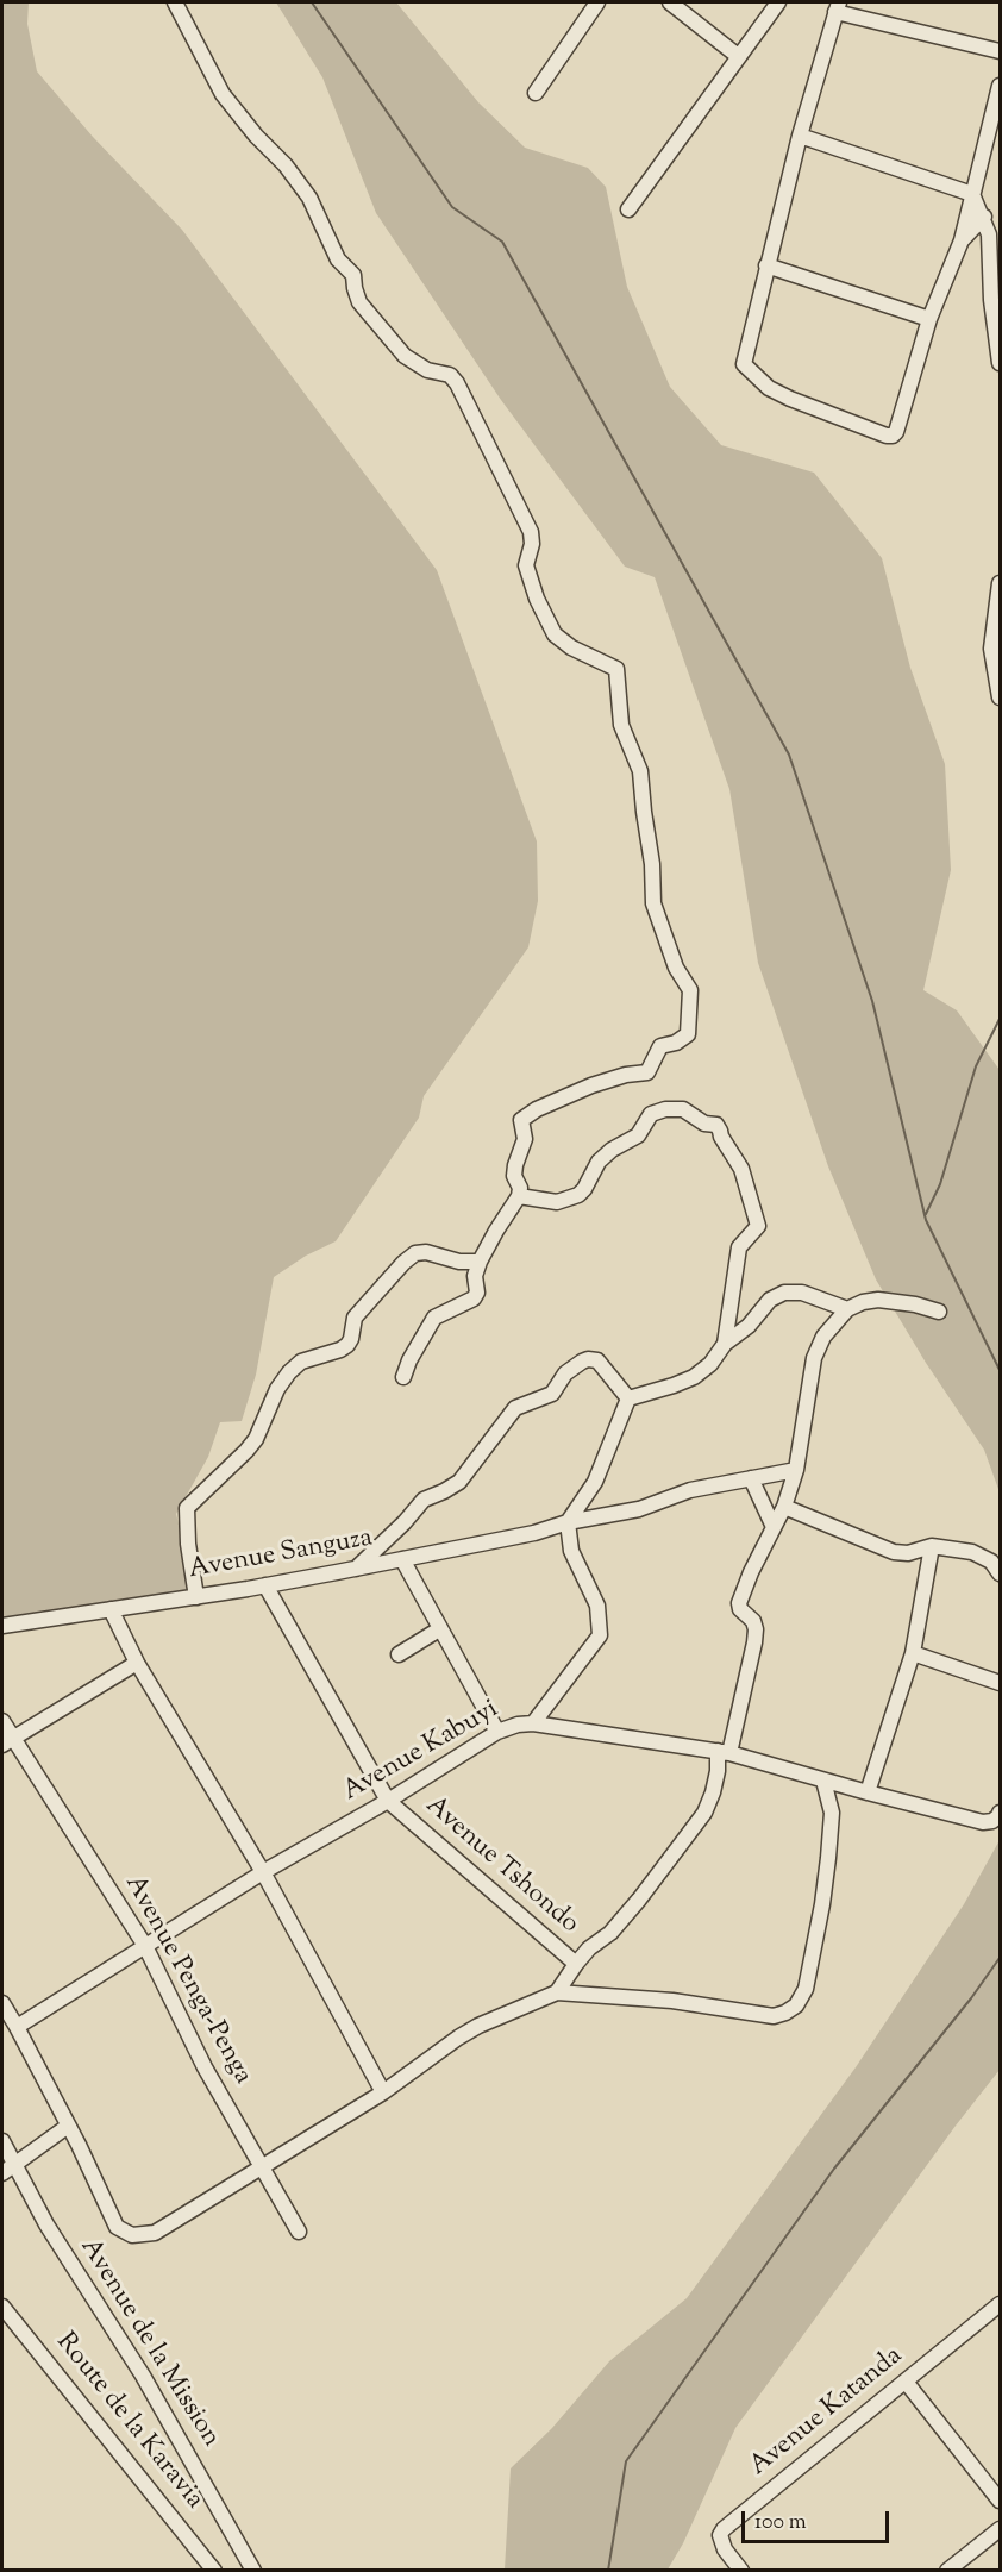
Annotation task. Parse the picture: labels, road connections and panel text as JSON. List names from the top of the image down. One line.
{"streets":{"street":["Avenue Sanguza","Avenue Kabuyi","Avenue Tshondo","Avenue Penga-Penga","Avenue de la Mission","Avenue Katanda","Route de la Karavia"]},"crossings":[["Avenue Sanguza","Avenue Tshondo"],["Avenue Kabuyi","Avenue Tshondo"],["Avenue Kabuyi","Avenue Penga-Penga"]],"scale_bar":"100 m"}
